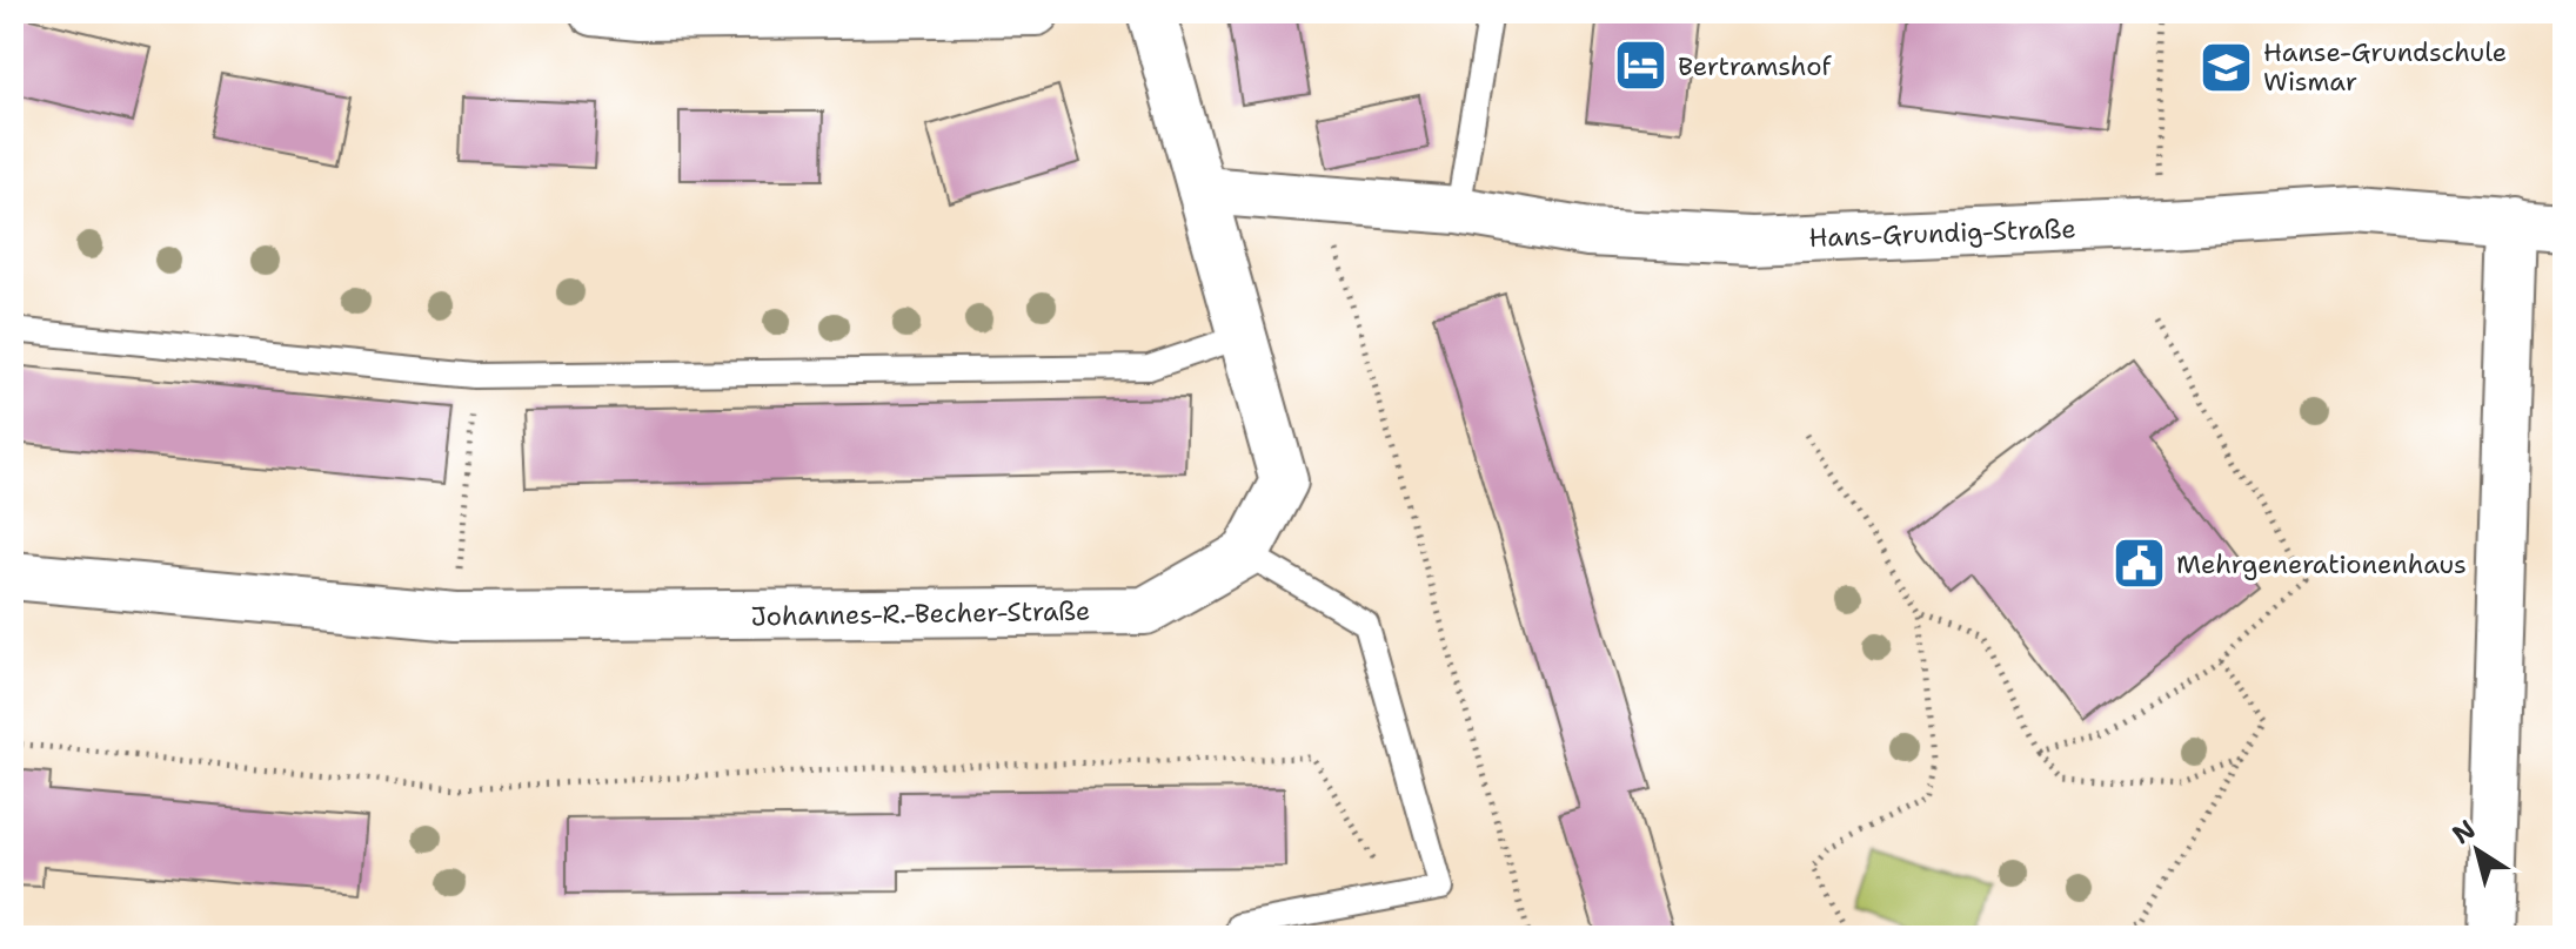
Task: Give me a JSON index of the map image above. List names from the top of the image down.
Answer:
{
  "streets": {
    "street": ["Hans-Grundig-Straße", "Johannes-R.-Becher-Straße"]
  },
  "places": {
    "hotel": ["Bertramshof"],
    "school or university": ["Hanse-Grundschule Wismar"],
    "public building": ["Mehrgenerationenhaus"]
  },
  "north": "top left"
}
